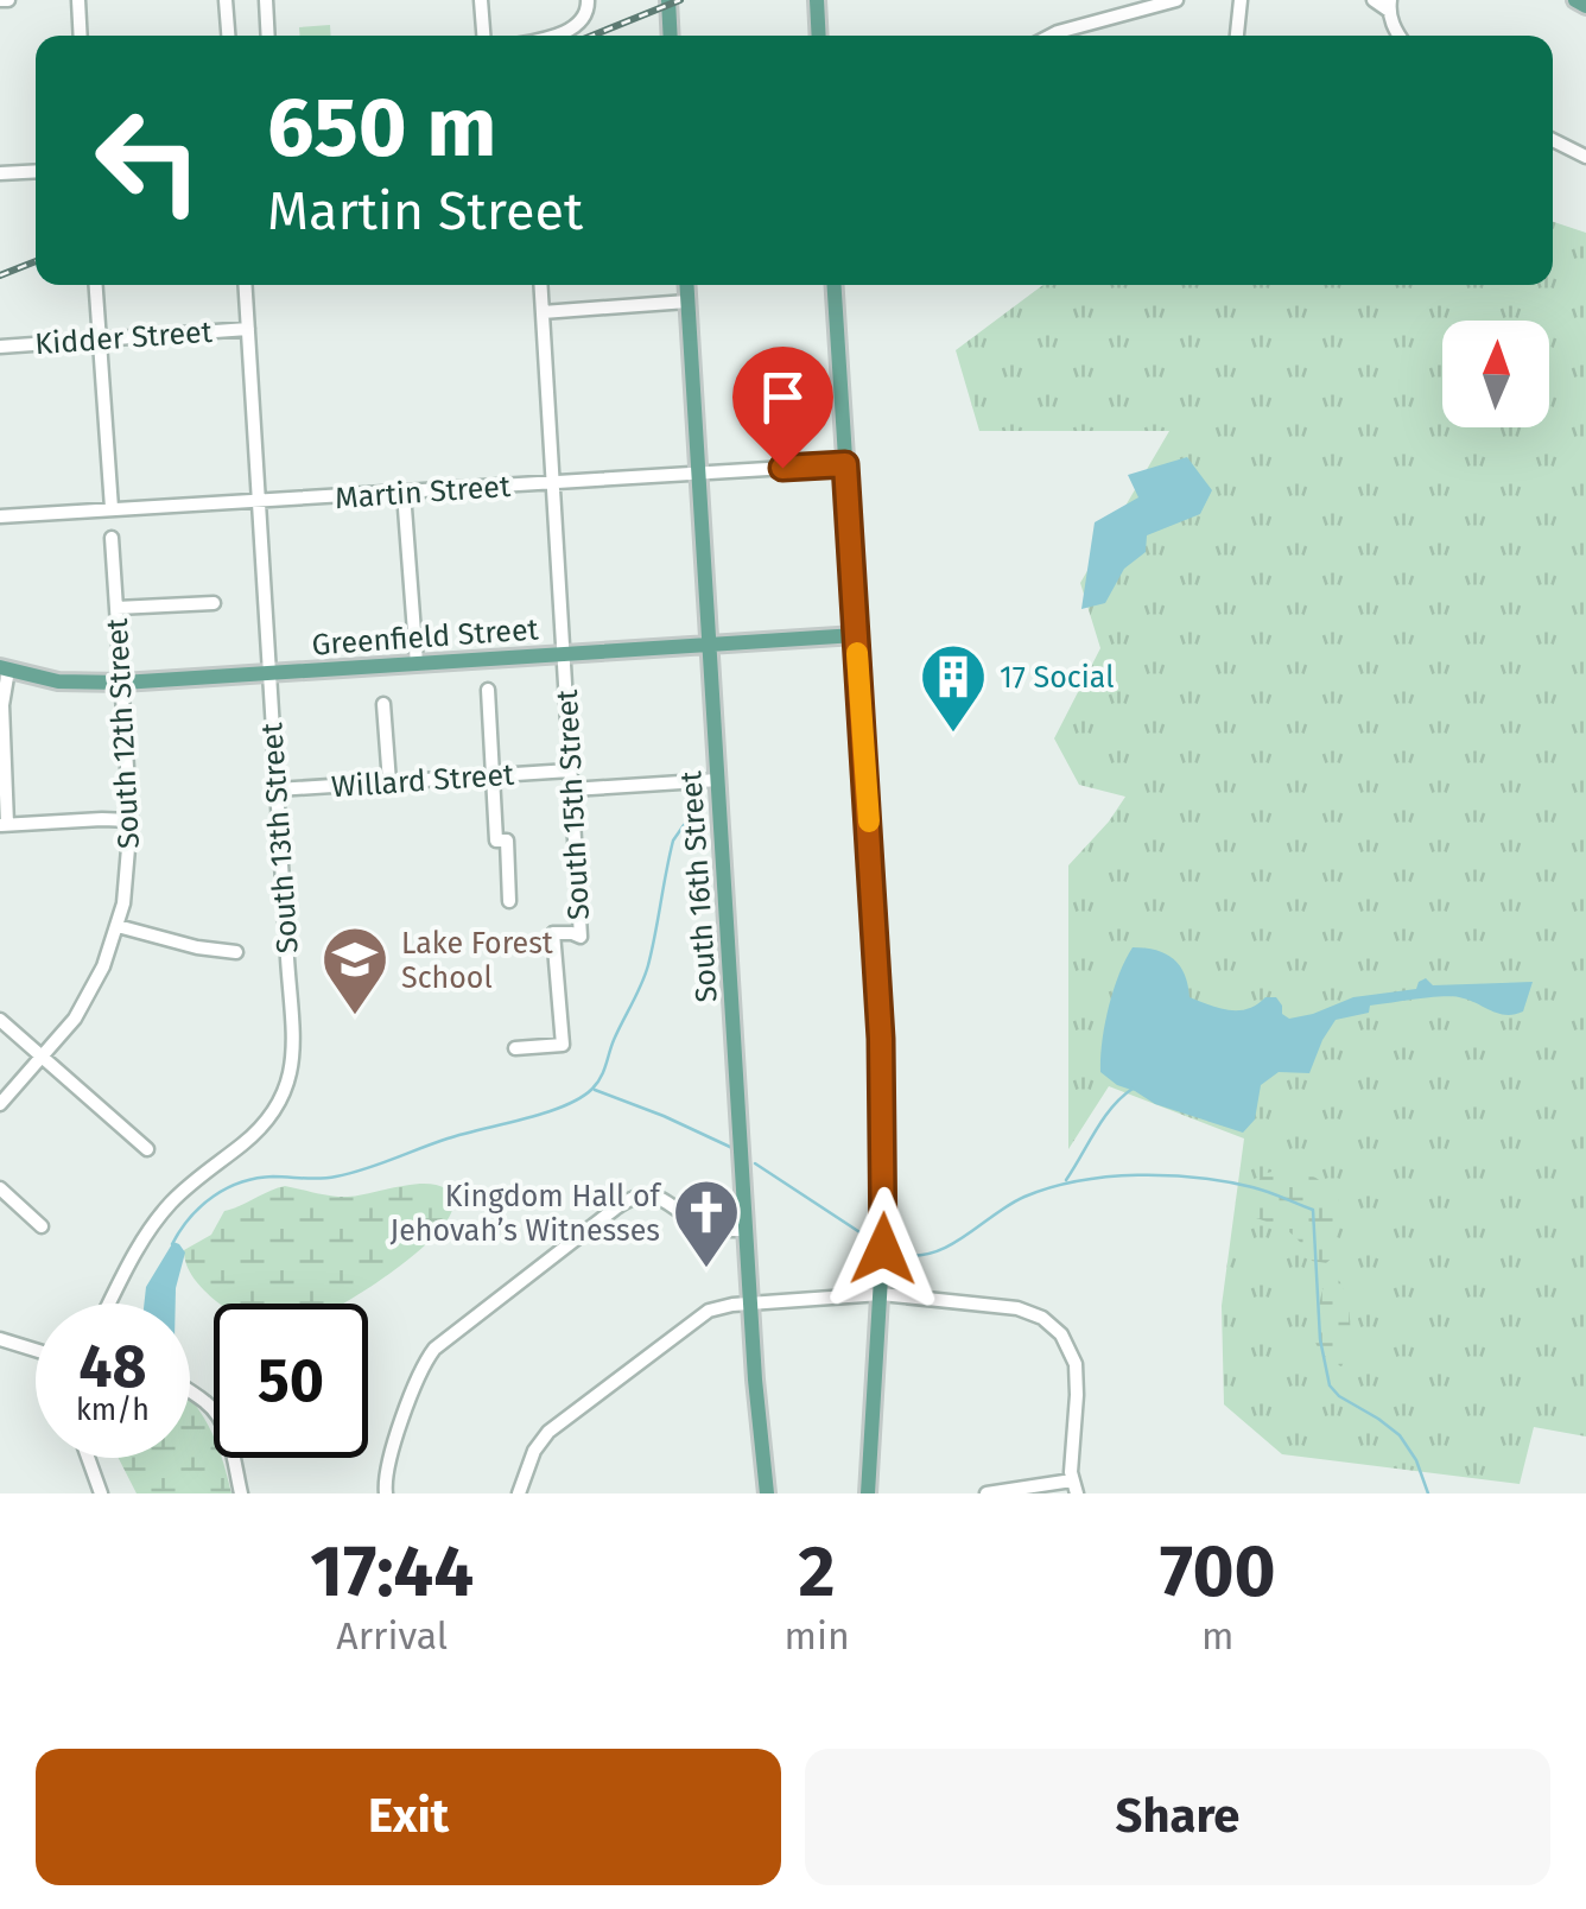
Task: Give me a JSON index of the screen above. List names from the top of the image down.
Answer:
{
  "streets": {
    "main road": ["Greenfield Street", "South 16th Street"],
    "street": [
      "Kidder Street",
      "Martin Street",
      "South 12th Street",
      "Willard Street",
      "South 15th Street",
      "South 13th Street"
    ]
  },
  "crossings": [
    ["Kidder Street", "South 13th Street"],
    ["Martin Street", "South 15th Street"],
    ["Martin Street", "South 13th Street"],
    ["Martin Street", "South 16th Street"],
    ["Greenfield Street", "South 12th Street"],
    ["Greenfield Street", "South 15th Street"],
    ["Greenfield Street", "South 13th Street"],
    ["Greenfield Street", "South 16th Street"],
    ["Willard Street", "South 15th Street"],
    ["Willard Street", "South 13th Street"]
  ],
  "places": {
    "building": ["17 Social"],
    "school or university": ["Lake Forest School"],
    "church": ["Kingdom Hall of Jehovah’s Witnesses"]
  },
  "north": "top",
  "page": {
    "turn": ["650 m", "Martin Street"],
    "speed": "48 km/h",
    "limit": "50",
    "eta": [
      "17:44",
      "Arrival",
      "2",
      "min",
      "700",
      "m"
    ],
    "buttons": ["Exit", "Share"]
  }
}
